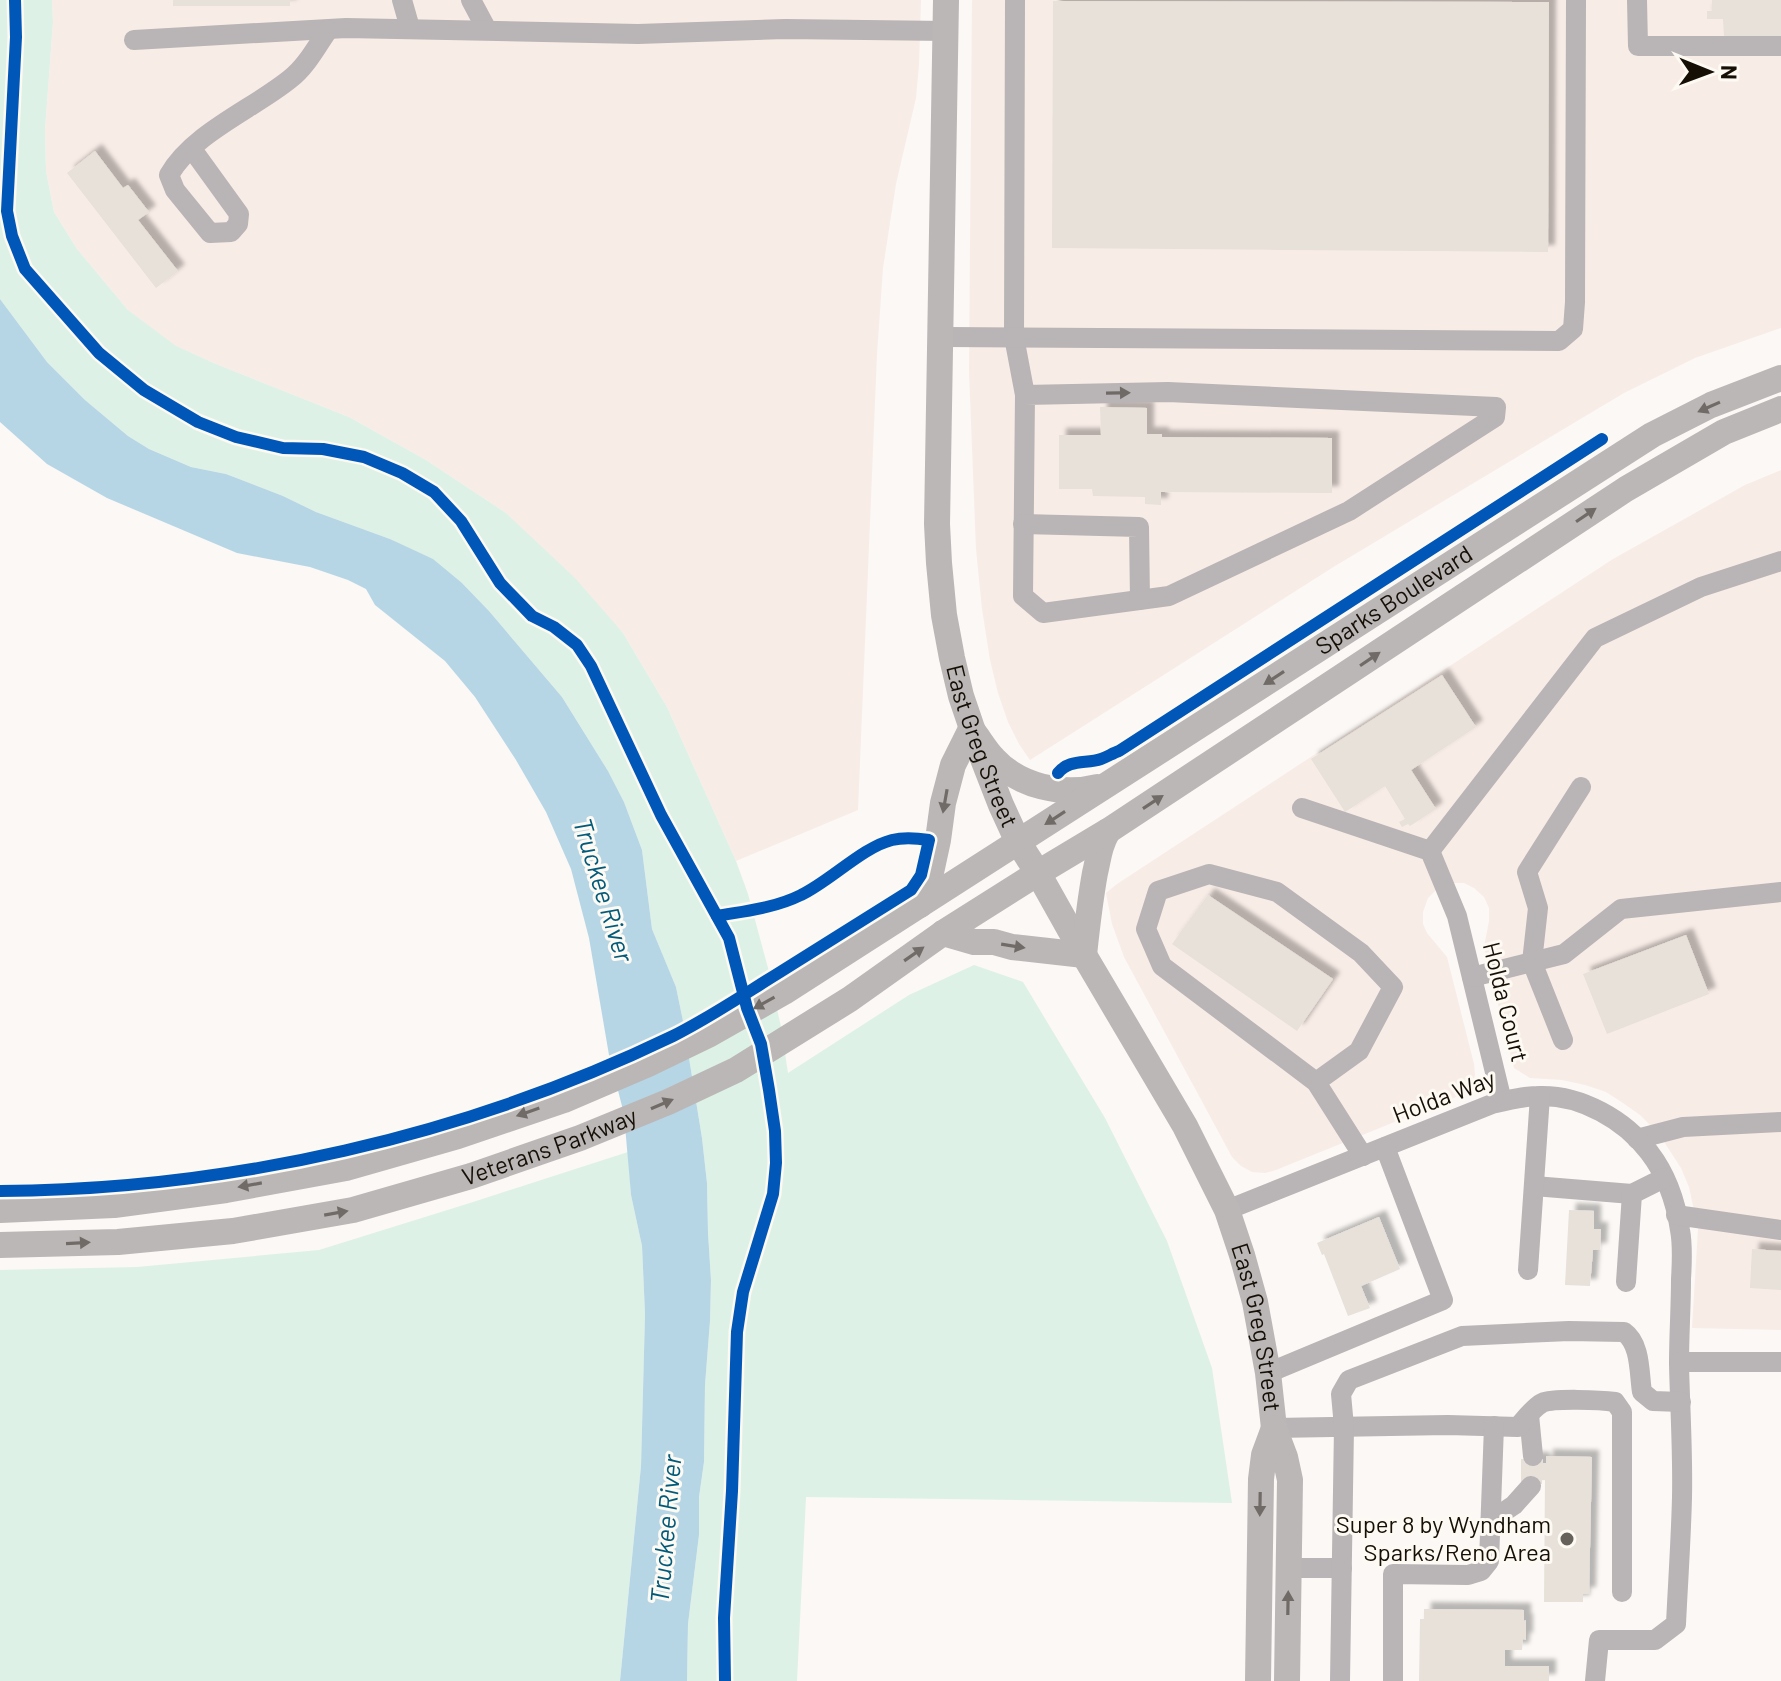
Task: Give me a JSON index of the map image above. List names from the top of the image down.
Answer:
{
  "streets": {
    "main road": ["Sparks Boulevard", "East Greg Street", "Veterans Parkway"],
    "street": ["Holda Court", "Holda Way"]
  },
  "crossings": [
    ["Sparks Boulevard", "East Greg Street"],
    ["Sparks Boulevard", "Veterans Parkway"],
    ["East Greg Street", "Holda Way"],
    ["East Greg Street", "Veterans Parkway"],
    ["Holda Court", "Holda Way"]
  ],
  "water": ["Truckee River"],
  "places": ["Super 8 by Wyndham Sparks/Reno Area"],
  "north": "right"
}
